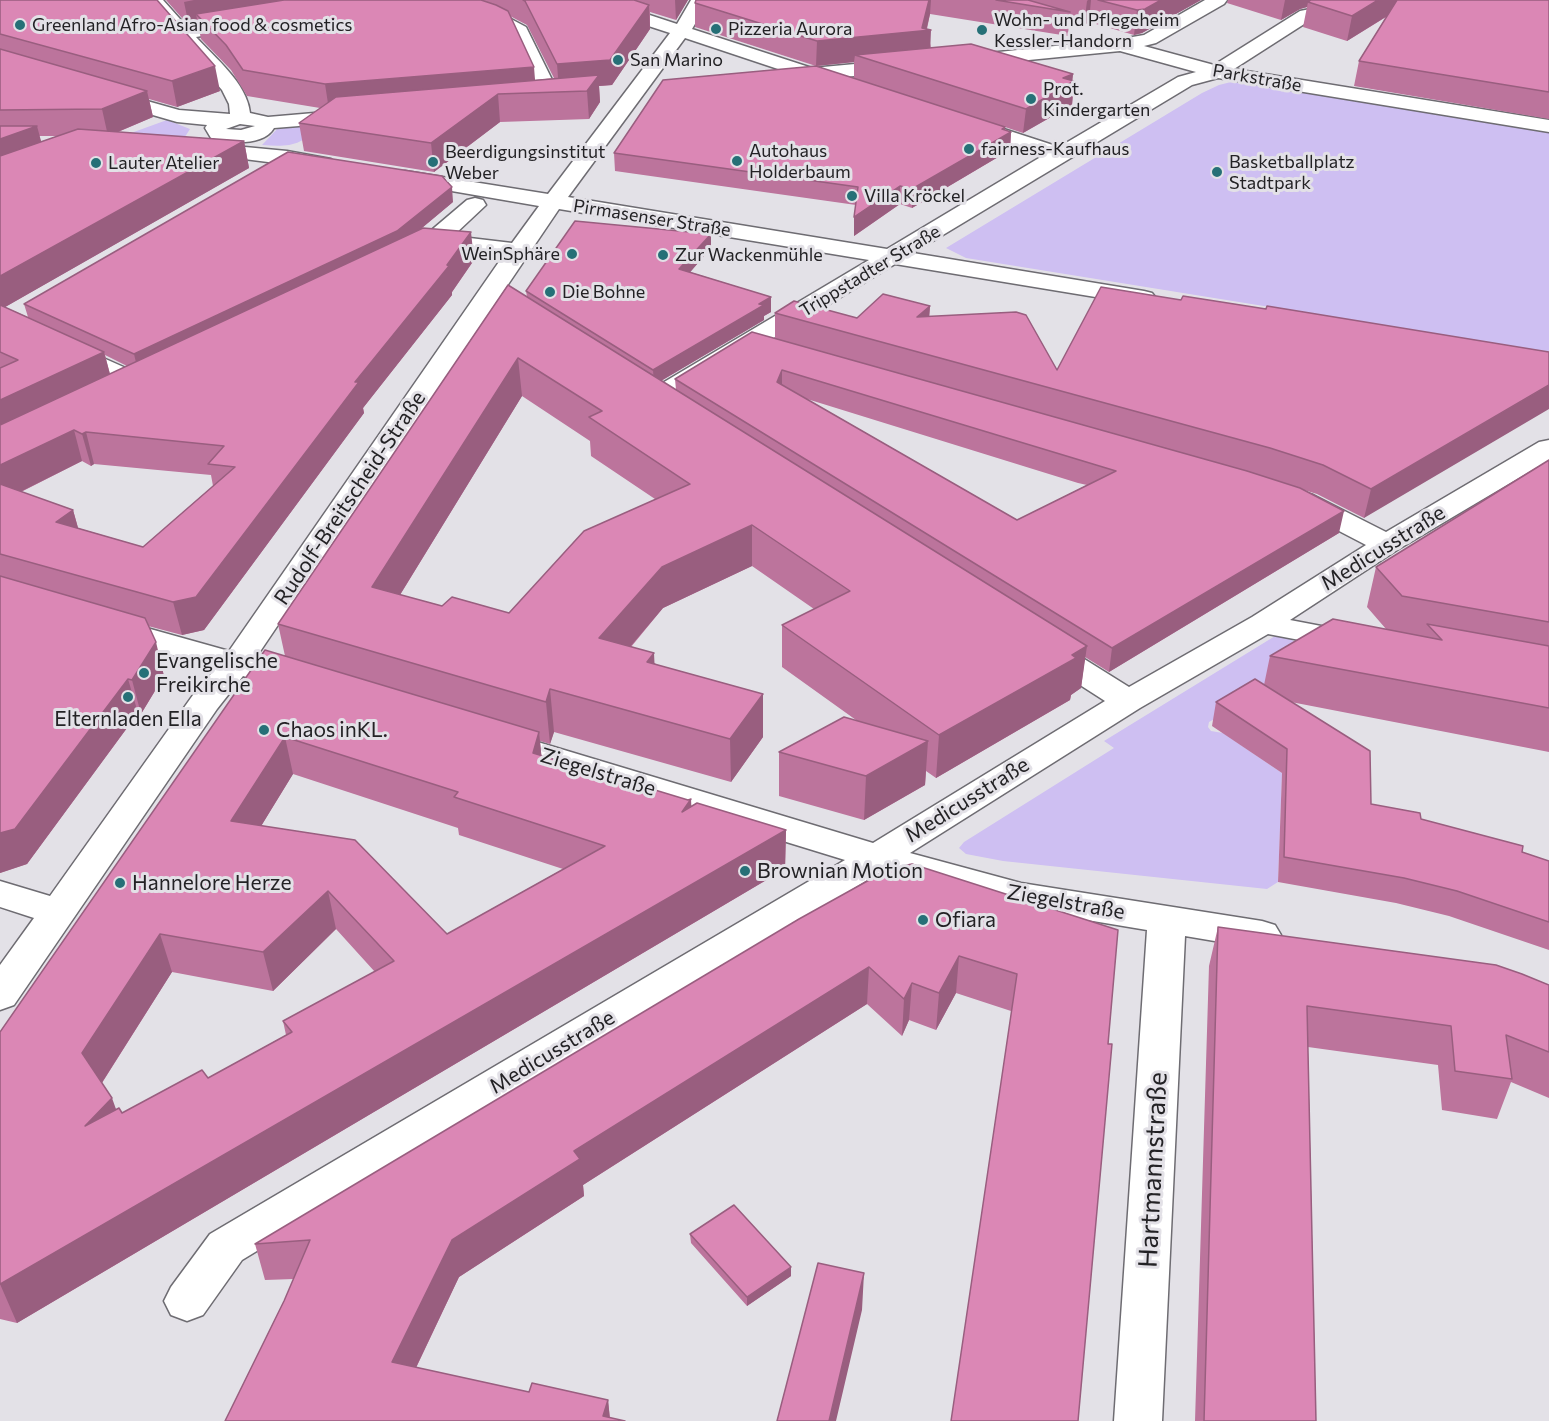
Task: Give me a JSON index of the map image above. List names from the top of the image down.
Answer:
{
  "streets": {
    "street": [
      "Parkstraße",
      "Pirmasenser Straße",
      "Trippstadter Straße",
      "Rudolf-Breitscheid-Straße",
      "Medicusstraße",
      "Ziegelstraße",
      "Hartmannstraße"
    ]
  },
  "crossings": [
    ["Parkstraße", "Trippstadter Straße"],
    ["Pirmasenser Straße", "Trippstadter Straße"],
    ["Pirmasenser Straße", "Rudolf-Breitscheid-Straße"],
    ["Medicusstraße", "Ziegelstraße"],
    ["Ziegelstraße", "Hartmannstraße"]
  ],
  "places": [
    "Greenland Afro-Asian food & cosmetics",
    "Pizzeria Aurora",
    "Wohn- und Pflegeheim Kessler-Handorn",
    "San Marino",
    "Prot. Kindergarten",
    "fairness-Kaufhaus",
    "Autohaus Holderbaum",
    "Beerdigungsinstitut Weber",
    "Lauter Atelier",
    "Basketballplatz Stadtpark",
    "Villa Kröckel",
    "WeinSphäre",
    "Zur Wackenmühle",
    "Die Bohne",
    "Evangelische Freikirche",
    "Elternladen Ella",
    "Chaos inKL.",
    "Brownian Motion",
    "Hannelore Herze",
    "Ofiara"
  ]
}
